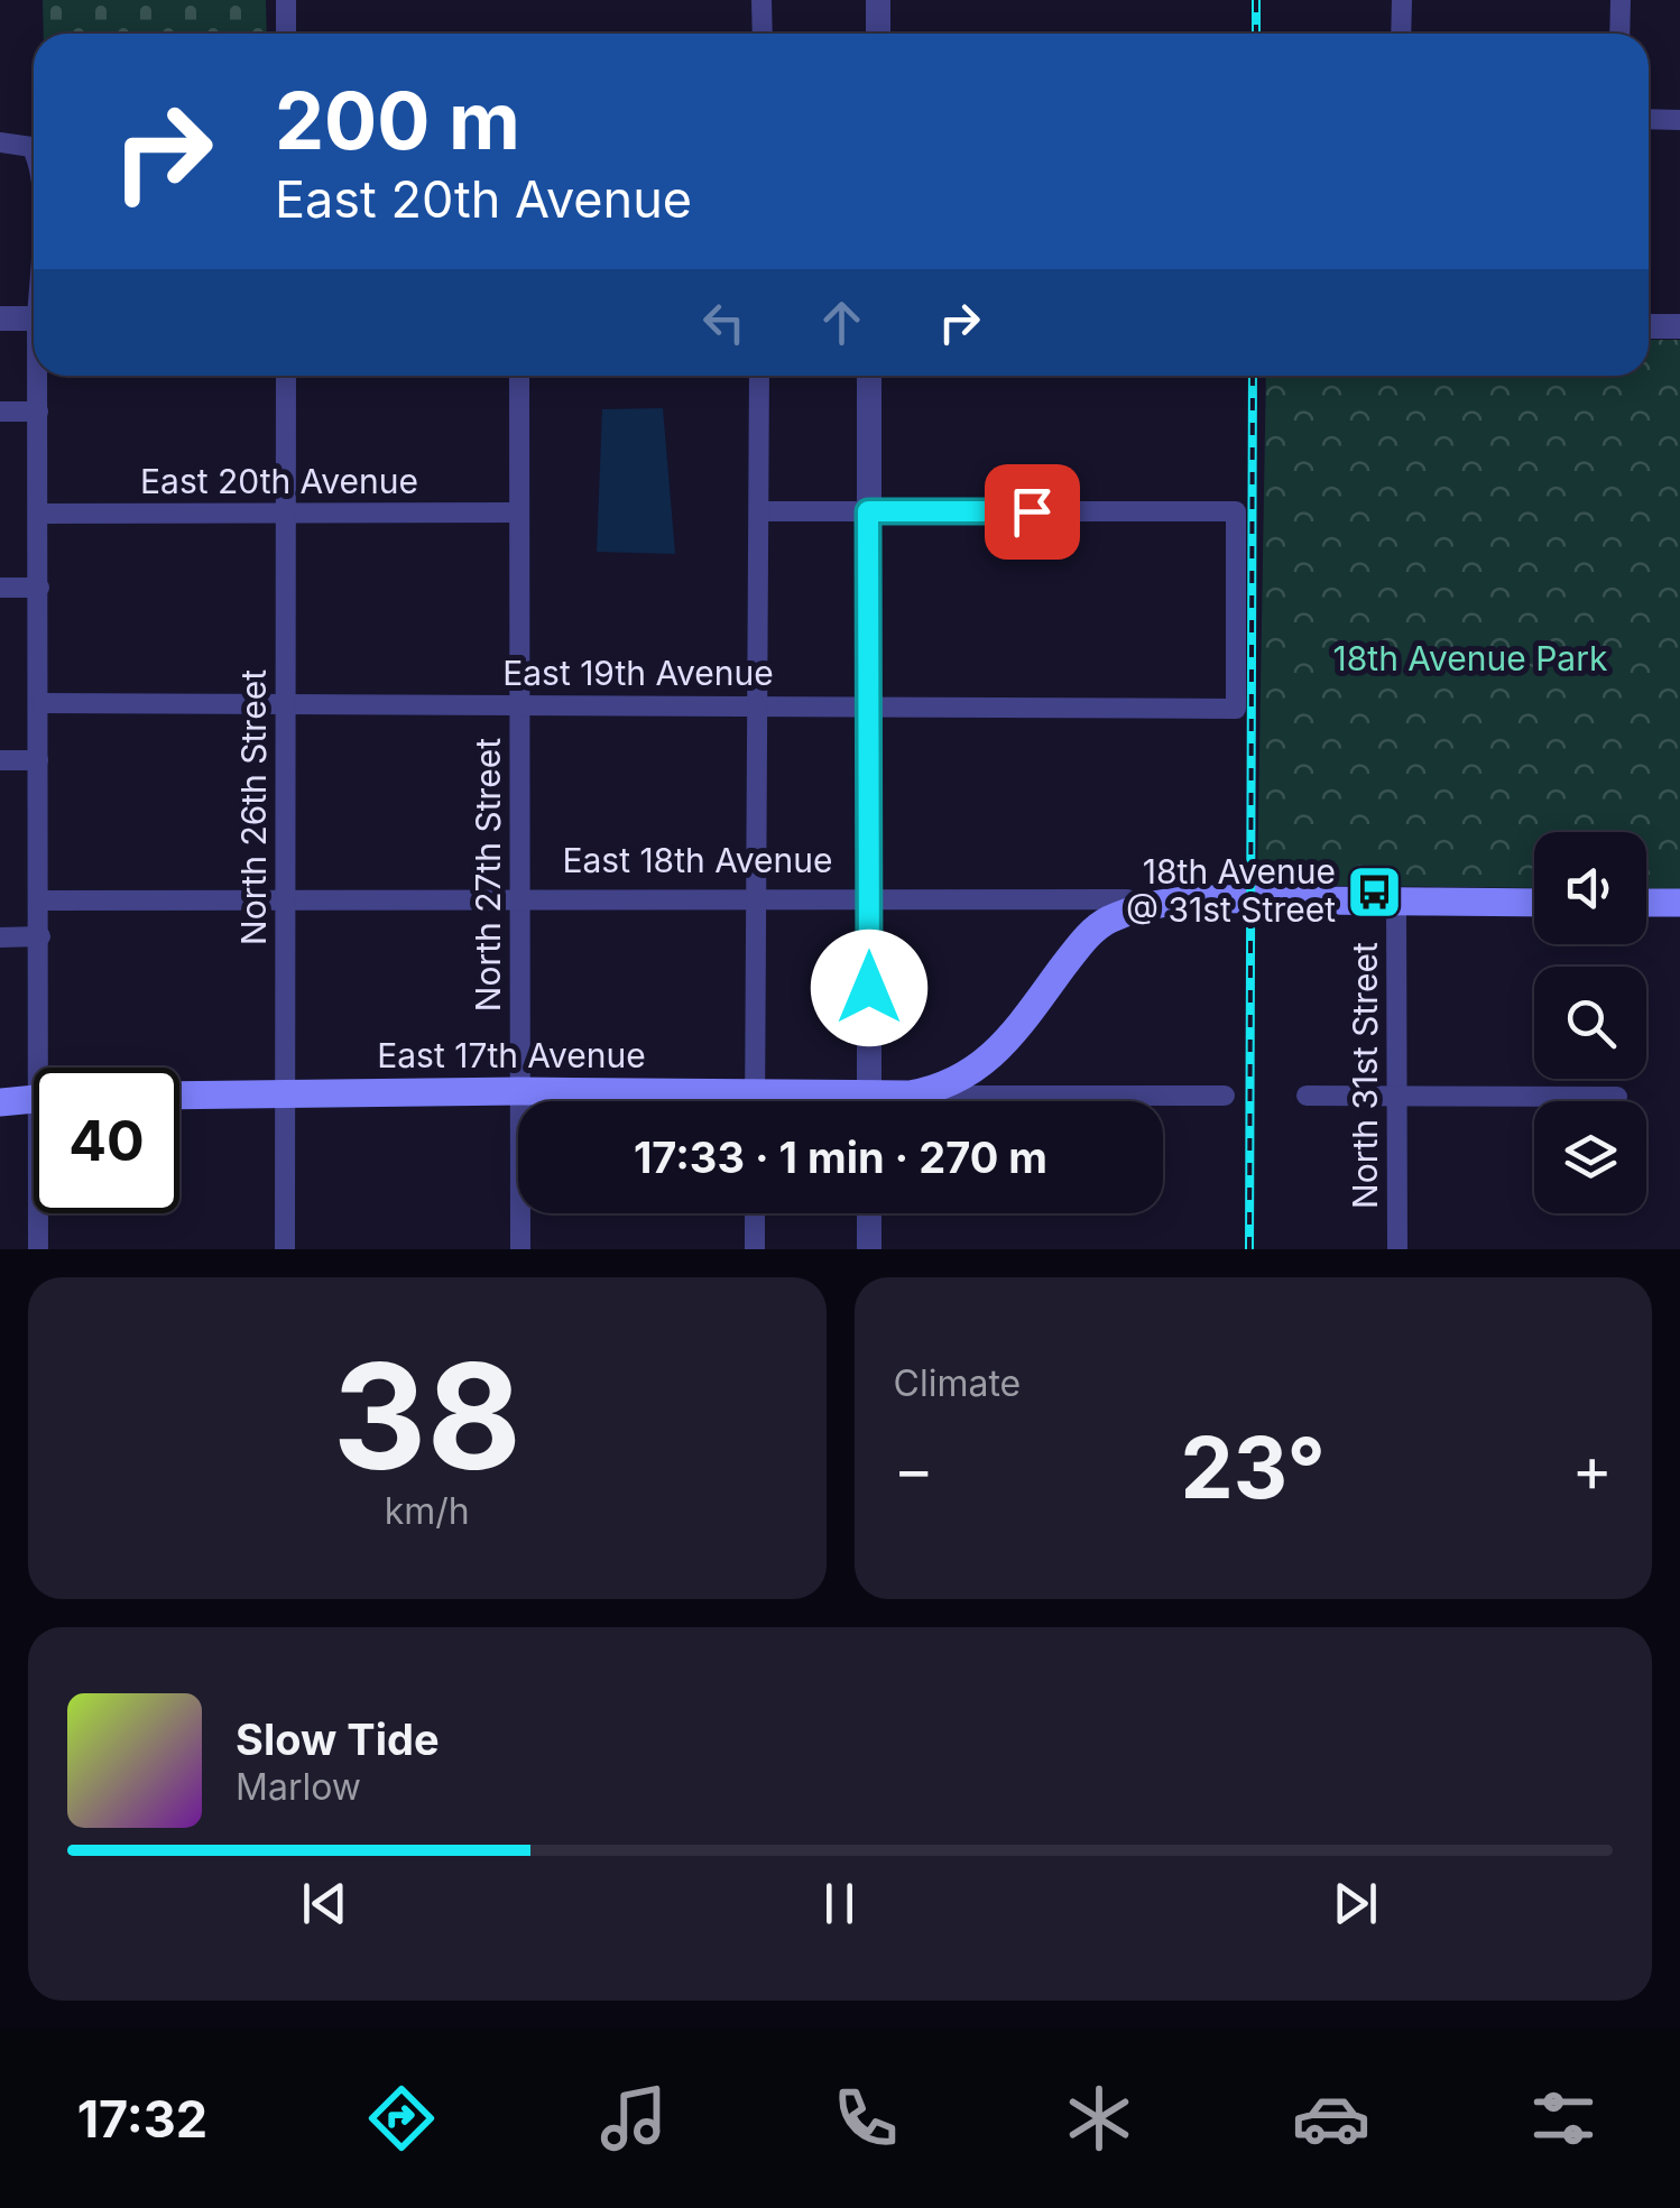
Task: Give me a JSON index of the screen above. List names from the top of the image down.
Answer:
{
  "streets": {
    "main road": ["East 18th Avenue", "East 17th Avenue"],
    "street": [
      "East 20th Avenue",
      "East 19th Avenue",
      "North 26th Street",
      "North 27th Street",
      "North 31st Street"
    ]
  },
  "crossings": [
    ["East 20th Avenue", "North 26th Street"],
    ["East 20th Avenue", "North 27th Street"],
    ["East 19th Avenue", "North 26th Street"],
    ["East 19th Avenue", "North 27th Street"],
    ["North 26th Street", "East 18th Avenue"],
    ["North 26th Street", "East 17th Avenue"],
    ["East 18th Avenue", "North 27th Street"],
    ["East 18th Avenue", "North 31st Street"],
    ["North 27th Street", "East 17th Avenue"]
  ],
  "parks": ["18th Avenue Park"],
  "places": {
    "bus stop": ["18th Avenue @ 31st Street"]
  },
  "page": {
    "turn": ["200 m", "East 20th Avenue"],
    "limit": "40",
    "trip": "17:33 · 1 min · 270 m",
    "tile": [
      ["38", "km/h"],
      "Climate"
    ],
    "heat": ["−", "23°", "+"],
    "song": ["Slow Tide", "Marlow"],
    "tabs": "17:32"
  }
}
